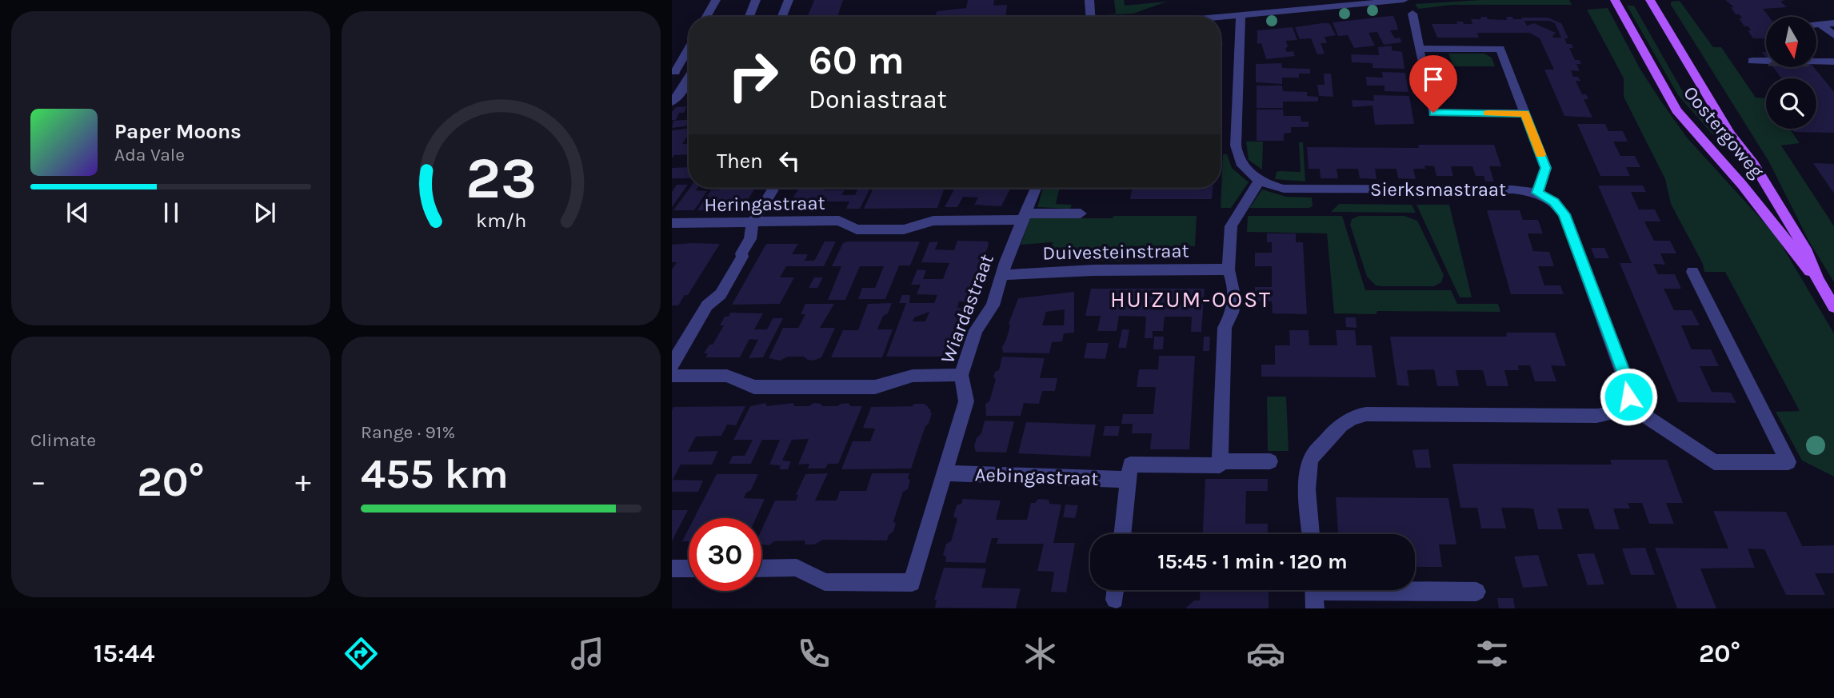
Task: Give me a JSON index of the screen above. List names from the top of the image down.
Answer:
{
  "streets": {
    "main road": ["Oostergoweg"],
    "street": [
      "Sierksmastraat",
      "Heringastraat",
      "Duivesteinstraat",
      "Wiardastraat",
      "Aebingastraat"
    ]
  },
  "crossings": [
    ["Heringastraat", "Wiardastraat"],
    ["Duivesteinstraat", "Wiardastraat"],
    ["Wiardastraat", "Aebingastraat"]
  ],
  "districts": ["HUIZUM-OOST"],
  "north": "bottom",
  "page": {
    "turn": ["60 m", "Doniastraat"],
    "song": ["Paper Moons", "Ada Vale"],
    "then": "Then",
    "tile": [
      "Climate",
      ["Range · 91%", "455 km"]
    ],
    "heat": ["−", "20°", "+"],
    "limit": "30",
    "trip": "15:45 · 1 min · 120 m",
    "tabs": ["15:44", "20°"],
    "gauge": ["23", "km/h"]
  }
}
